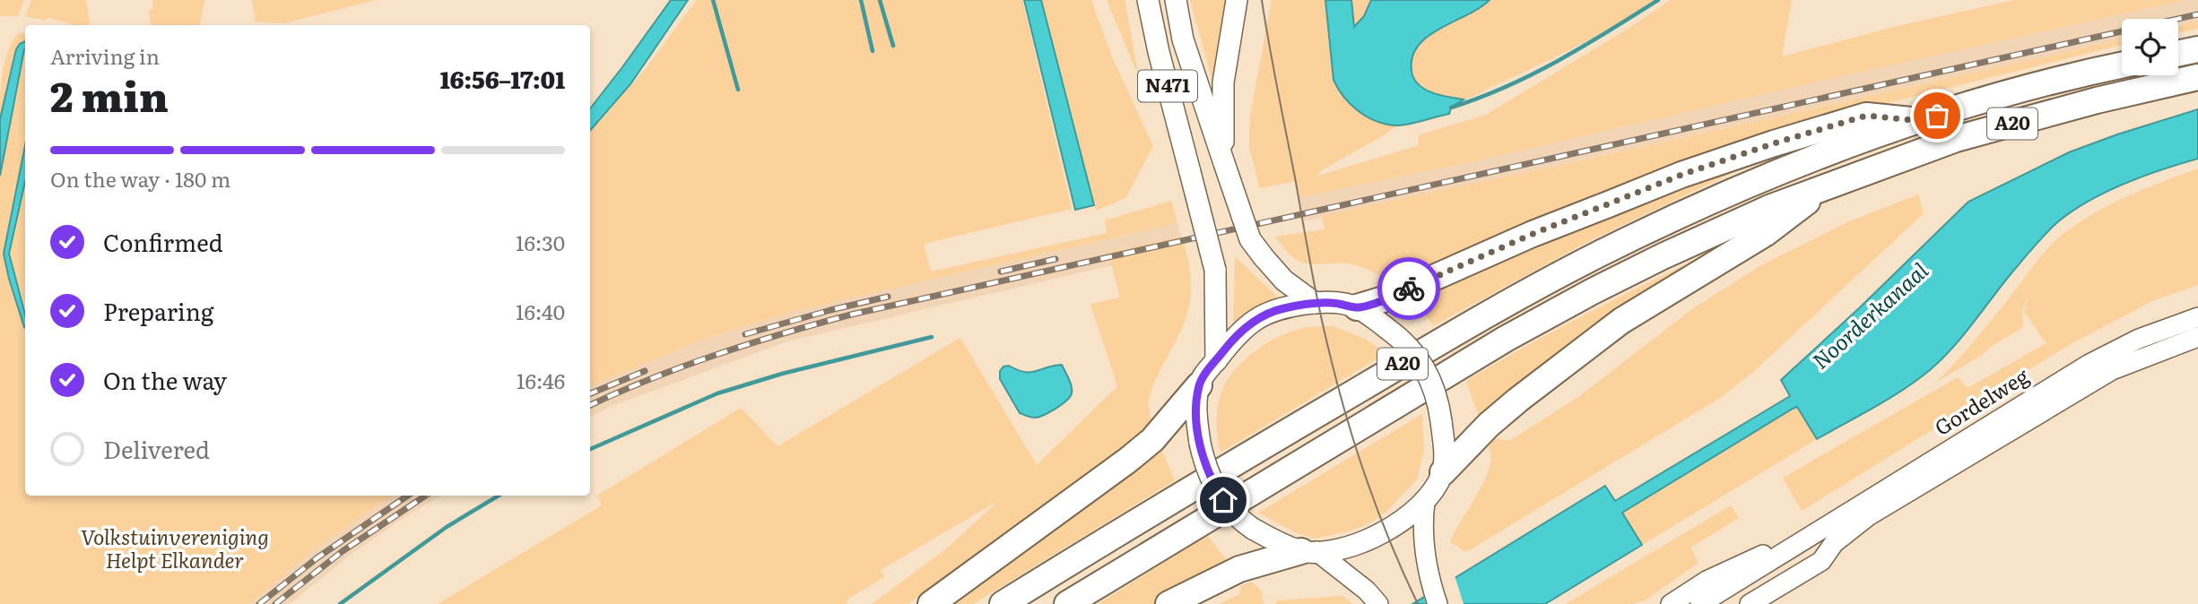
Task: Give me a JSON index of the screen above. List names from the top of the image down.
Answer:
{
  "streets": {
    "highway": ["A20"],
    "main road": ["N471", "Gordelweg"]
  },
  "water": ["Noorderkanaal"],
  "parks": ["Volkstuinvereniging Helpt Elkander"],
  "page": {
    "heading": ["2 min", "Arriving in", "16:56–17:01"],
    "bar": "On the way · 180 m",
    "list": [
      ["Confirmed", "16:30"],
      ["Preparing", "16:40"],
      ["On the way", "16:46"],
      "Delivered"
    ]
  }
}
